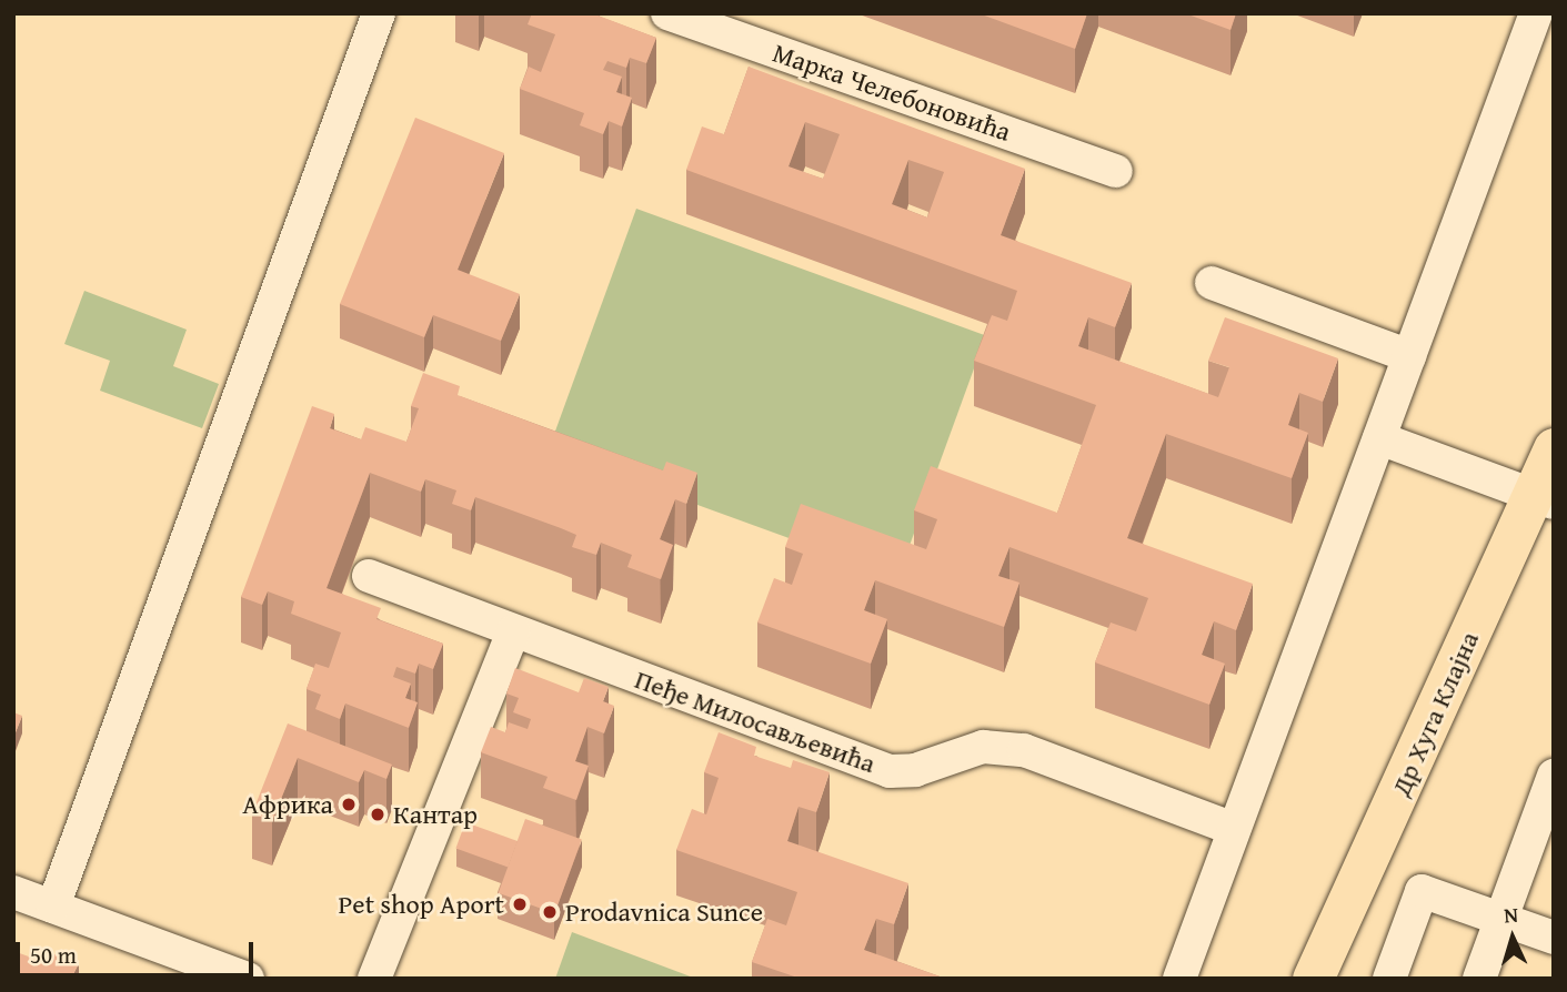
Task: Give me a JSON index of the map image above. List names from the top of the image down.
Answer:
{
  "streets": {
    "main road": ["Др Хуга Клајна"],
    "street": ["Марка Челебоновића", "Пеђе Милосављевића"]
  },
  "places": [
    "Африка",
    "Кантар",
    "Pet shop Aport",
    "Prodavnica Sunce"
  ],
  "scale_bar": "50 m",
  "north": "top"
}
